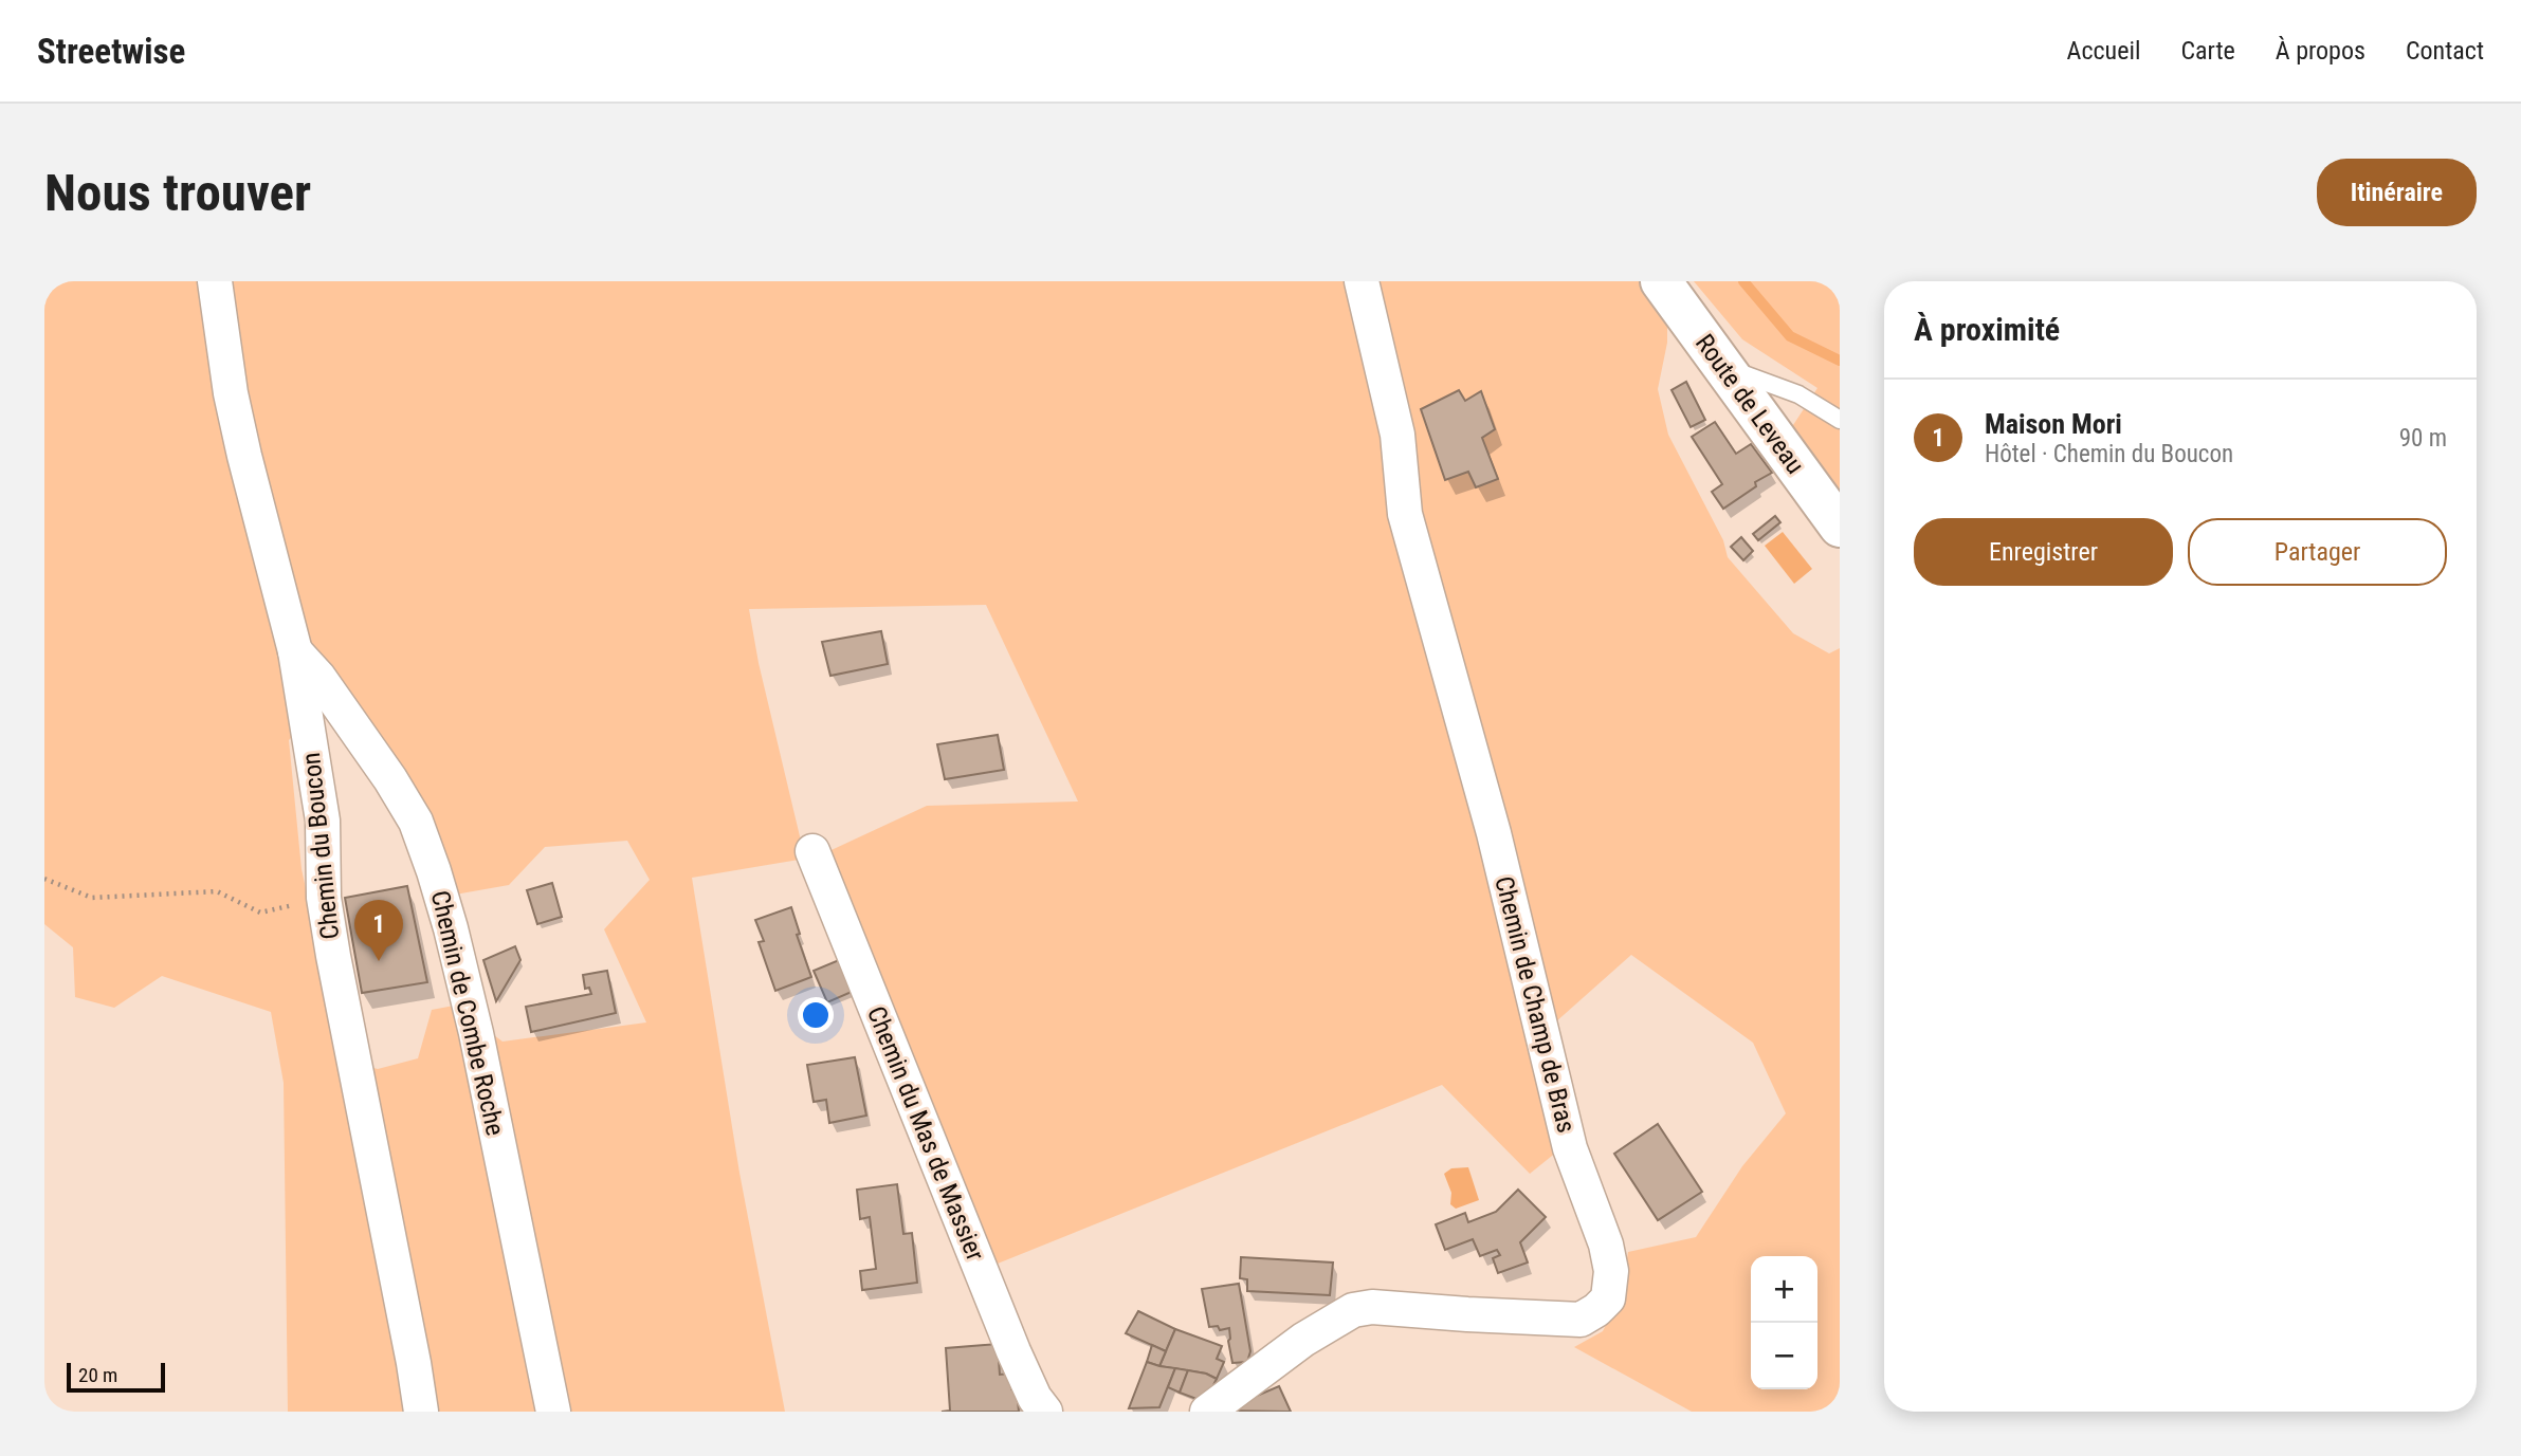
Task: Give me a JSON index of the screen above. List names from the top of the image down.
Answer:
{
  "streets": {
    "street": [
      "Route de Leveau",
      "Chemin du Boucon",
      "Chemin de Champ de Bras",
      "Chemin de Combe Roche",
      "Chemin du Mas de Massier"
    ]
  },
  "crossings": [
    ["Chemin du Boucon", "Chemin de Combe Roche"]
  ],
  "scale_bar": "20 m",
  "page": {
    "header": "Streetwise",
    "nav": [
      "Accueil",
      "Carte",
      "À propos",
      "Contact"
    ],
    "buttons": [
      "Itinéraire",
      ["Enregistrer", "Partager"]
    ],
    "title": "Nous trouver",
    "heading": "À proximité",
    "list": [
      {
        "mark": "1",
        "name": "Maison Mori",
        "note": "Hôtel · Chemin du Boucon",
        "value": "90 m"
      }
    ],
    "pins": "1",
    "map_buttons": ["+", "−"],
    "scale": "20 m"
  }
}
